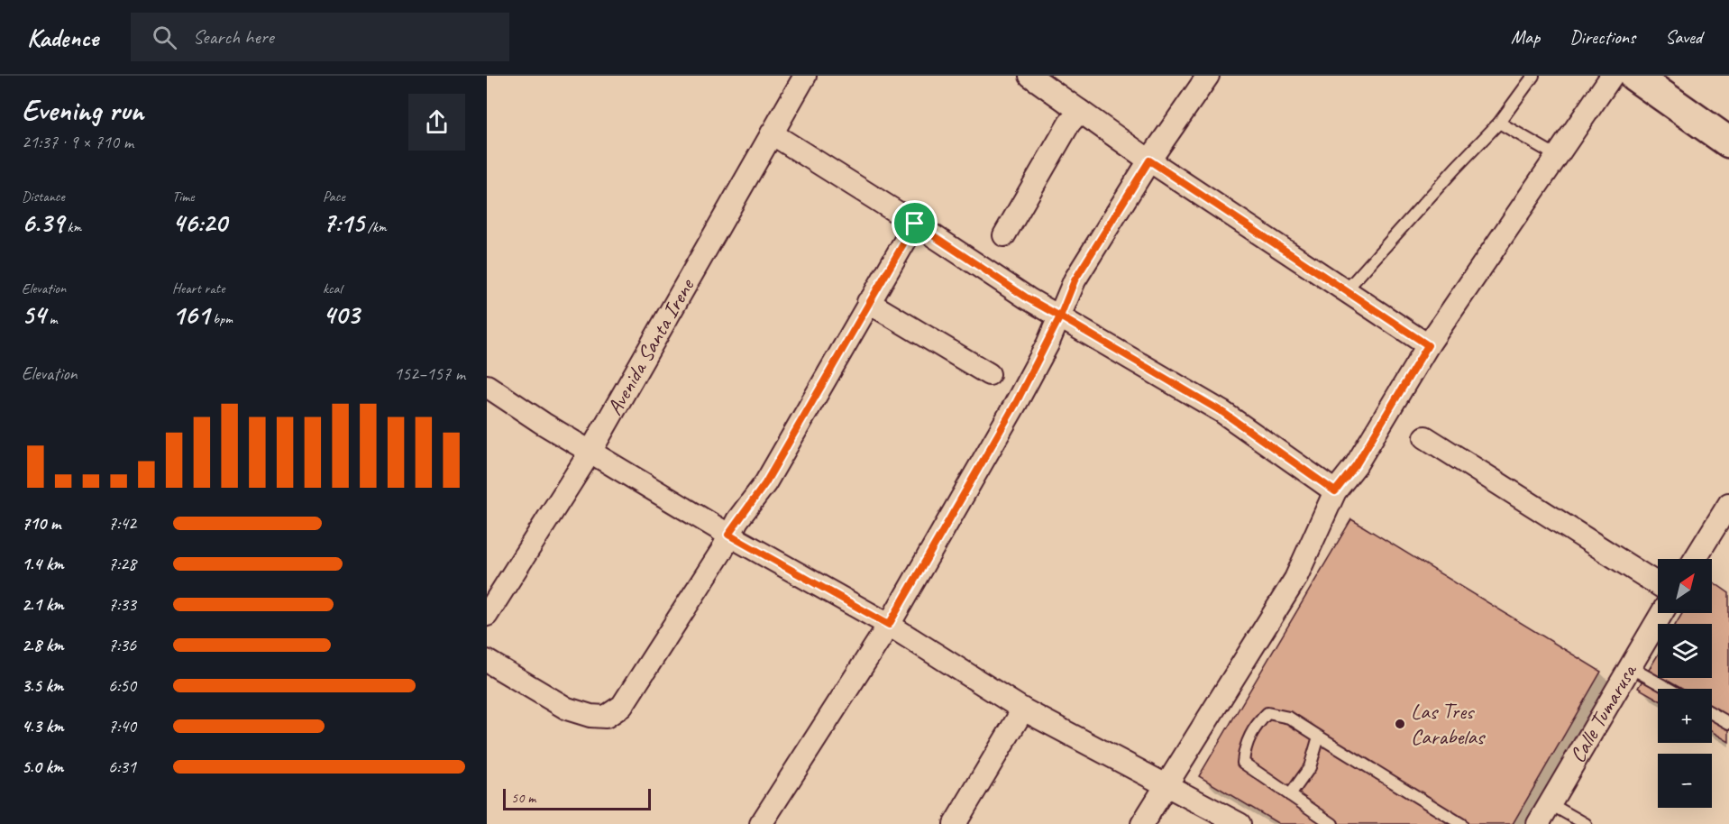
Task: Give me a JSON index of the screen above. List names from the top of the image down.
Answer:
{
  "streets": {
    "street": ["Avenida Santa Irene", "Calle Tumarusa"]
  },
  "places": ["Las Tres Carabelas"],
  "scale_bar": "50 m",
  "north": "top right",
  "page": {
    "header": "Kadence",
    "search": "Search here",
    "nav": ["Map", "Directions", "Saved"],
    "heading": ["Evening run", "21:37 · 9 × 710 m"],
    "stats": [
      ["Distance", "6.39 km"],
      ["Time", "46:20"],
      ["Pace", "7:15 /km"],
      ["Elevation", "54 m"],
      ["Heart rate", "161 bpm"],
      ["kcal", "403"]
    ],
    "chart": ["Elevation", "152–157 m"],
    "list": [
      {
        "name": "710 m",
        "note": "7:42"
      },
      {
        "name": "1.4 km",
        "note": "7:28"
      },
      {
        "name": "2.1 km",
        "note": "7:33"
      },
      {
        "name": "2.8 km",
        "note": "7:36"
      },
      {
        "name": "3.5 km",
        "note": "6:50"
      },
      {
        "name": "4.3 km",
        "note": "7:40"
      },
      {
        "name": "5.0 km",
        "note": "6:31"
      }
    ],
    "map_buttons": ["+", "−"],
    "scale": "50 m"
  }
}
